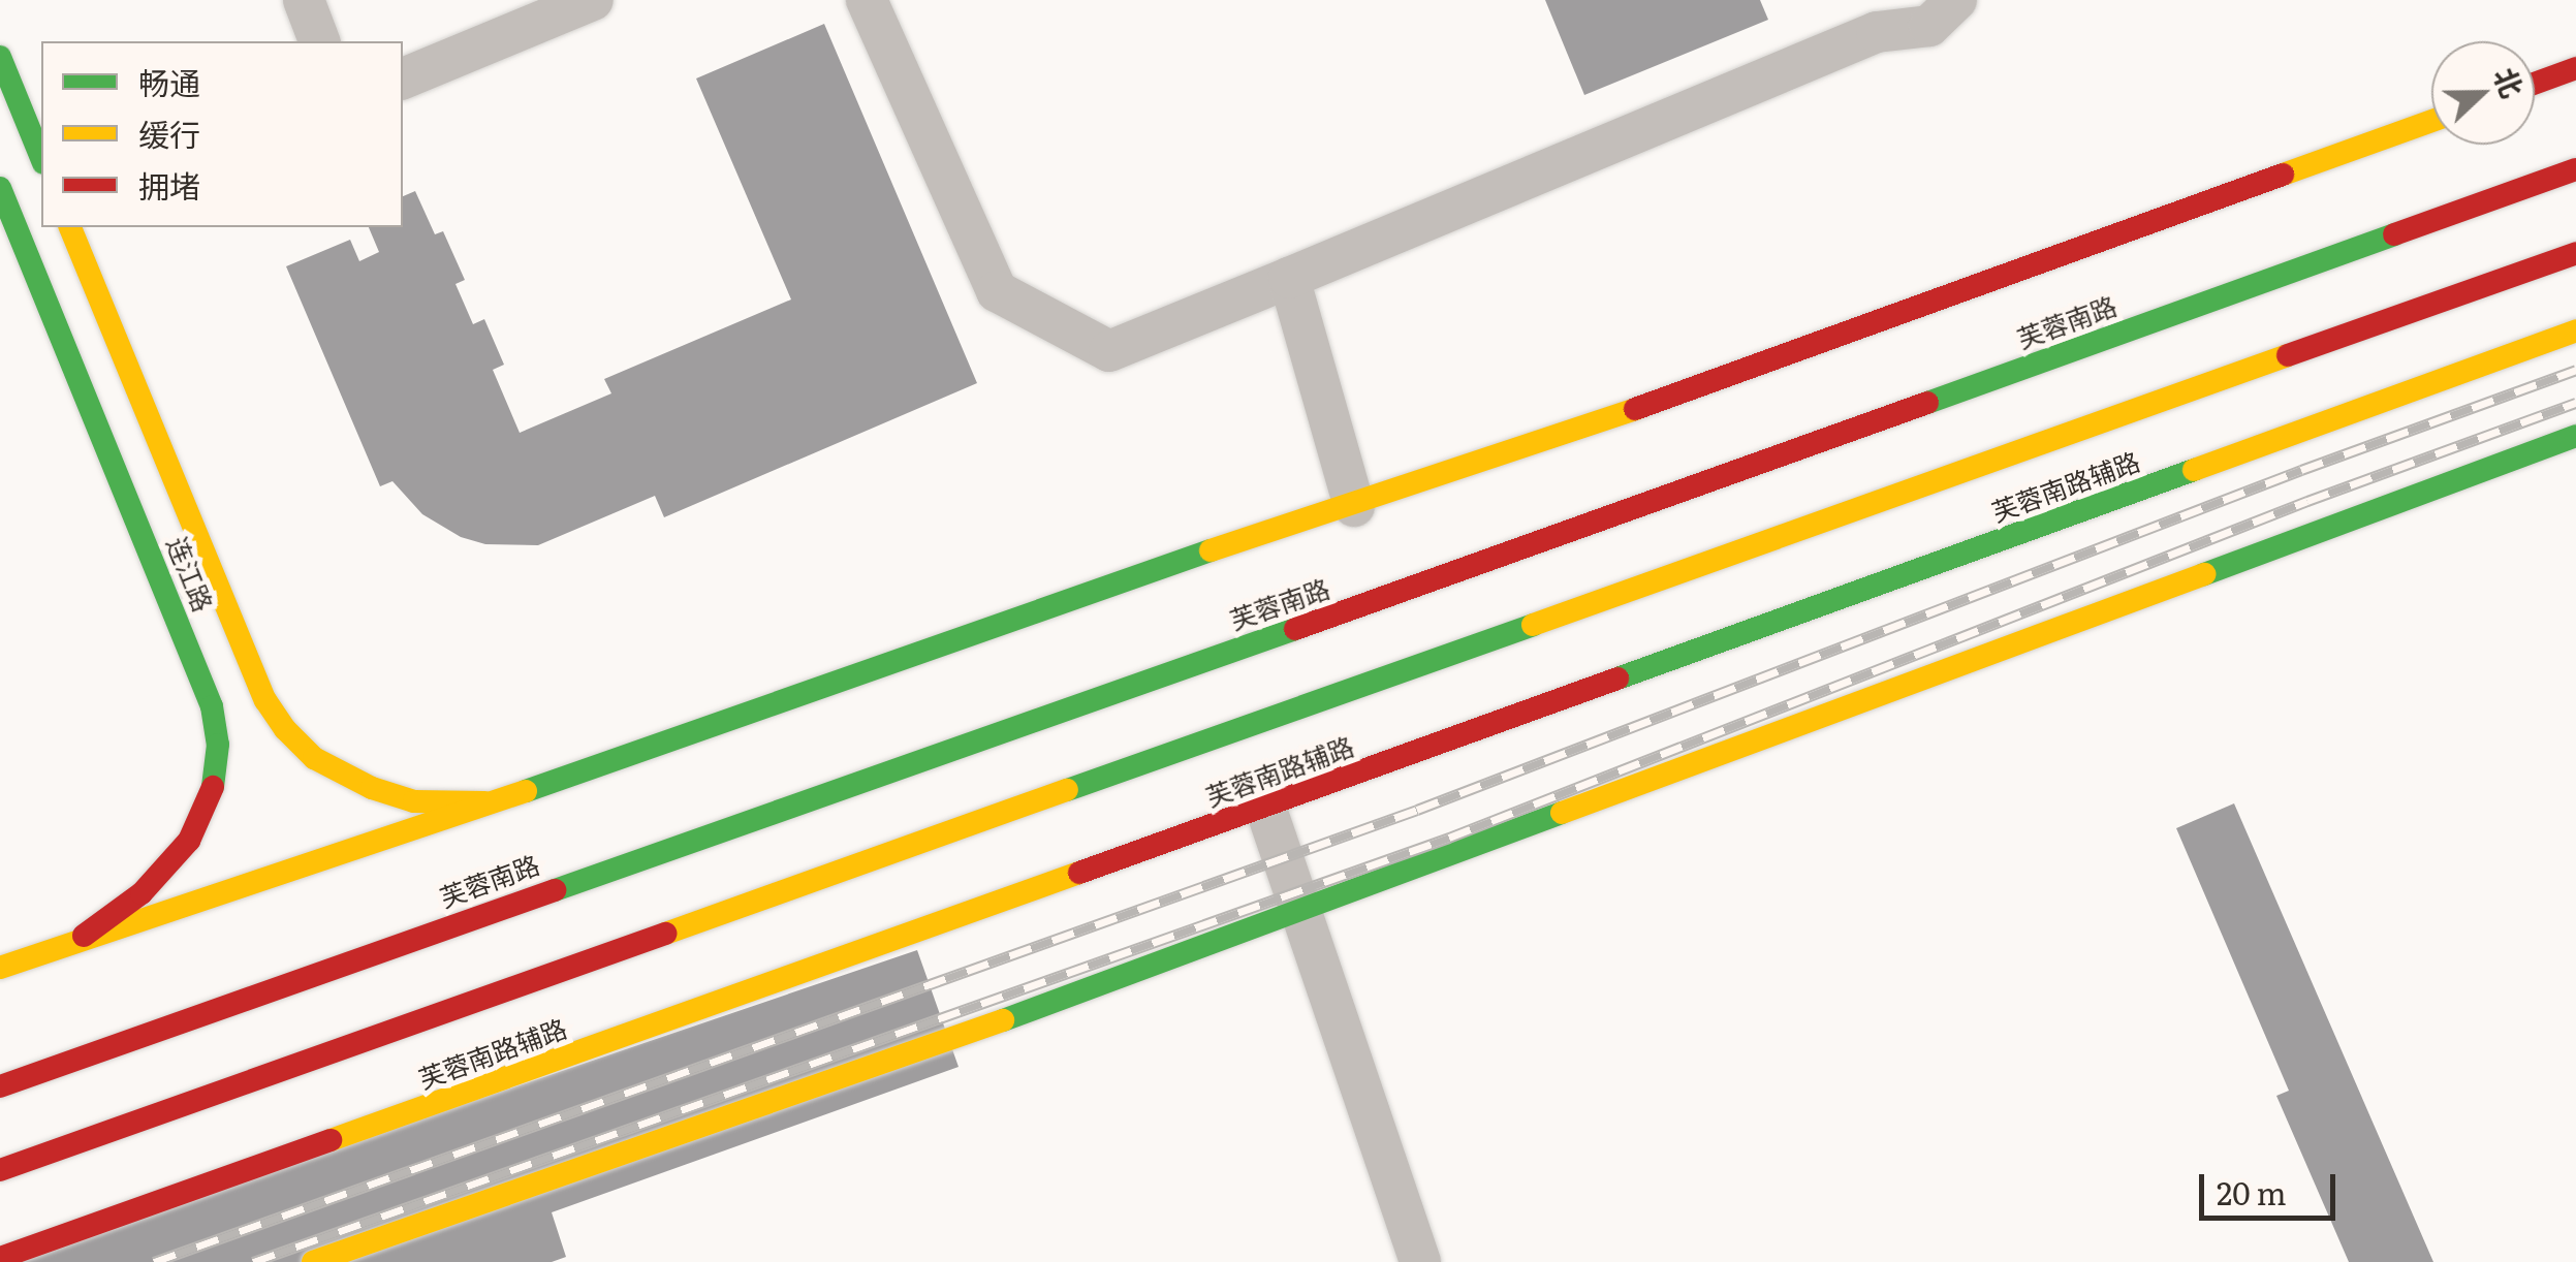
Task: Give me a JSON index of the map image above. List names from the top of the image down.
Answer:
{
  "streets": {
    "main road": ["芙蓉南路", "芙蓉南路辅路", "连江路"]
  },
  "legend": ["畅通", "缓行", "拥堵"],
  "scale_bar": "20 m",
  "north": "right"
}
